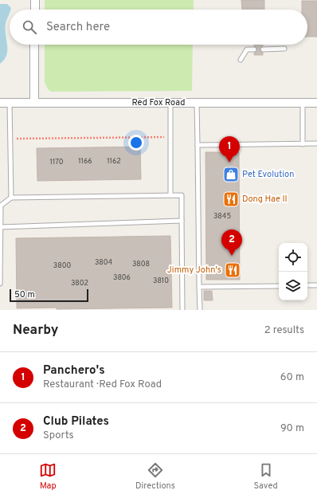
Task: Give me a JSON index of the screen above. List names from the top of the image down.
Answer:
{
  "streets": {
    "street": ["Red Fox Road"]
  },
  "places": {
    "shop": ["Pet Evolution"],
    "restaurant": ["Dong Hae II", "Jimmy John's"]
  },
  "house_numbers": [
    "1166",
    "1162",
    "1170",
    "3845",
    "3804",
    "3808",
    "3800",
    "3806",
    "3810",
    "3802"
  ],
  "scale_bar": "50 m",
  "page": {
    "search": "Search here",
    "pins": ["1", "2"],
    "scale": "50 m",
    "heading": ["Nearby", "2 results"],
    "list": [
      {
        "mark": "1",
        "name": "Panchero's",
        "note": "Restaurant · Red Fox Road",
        "value": "60 m"
      },
      {
        "mark": "2",
        "name": "Club Pilates",
        "note": "Sports",
        "value": "90 m"
      }
    ],
    "nav": ["Map", "Directions", "Saved"]
  }
}
